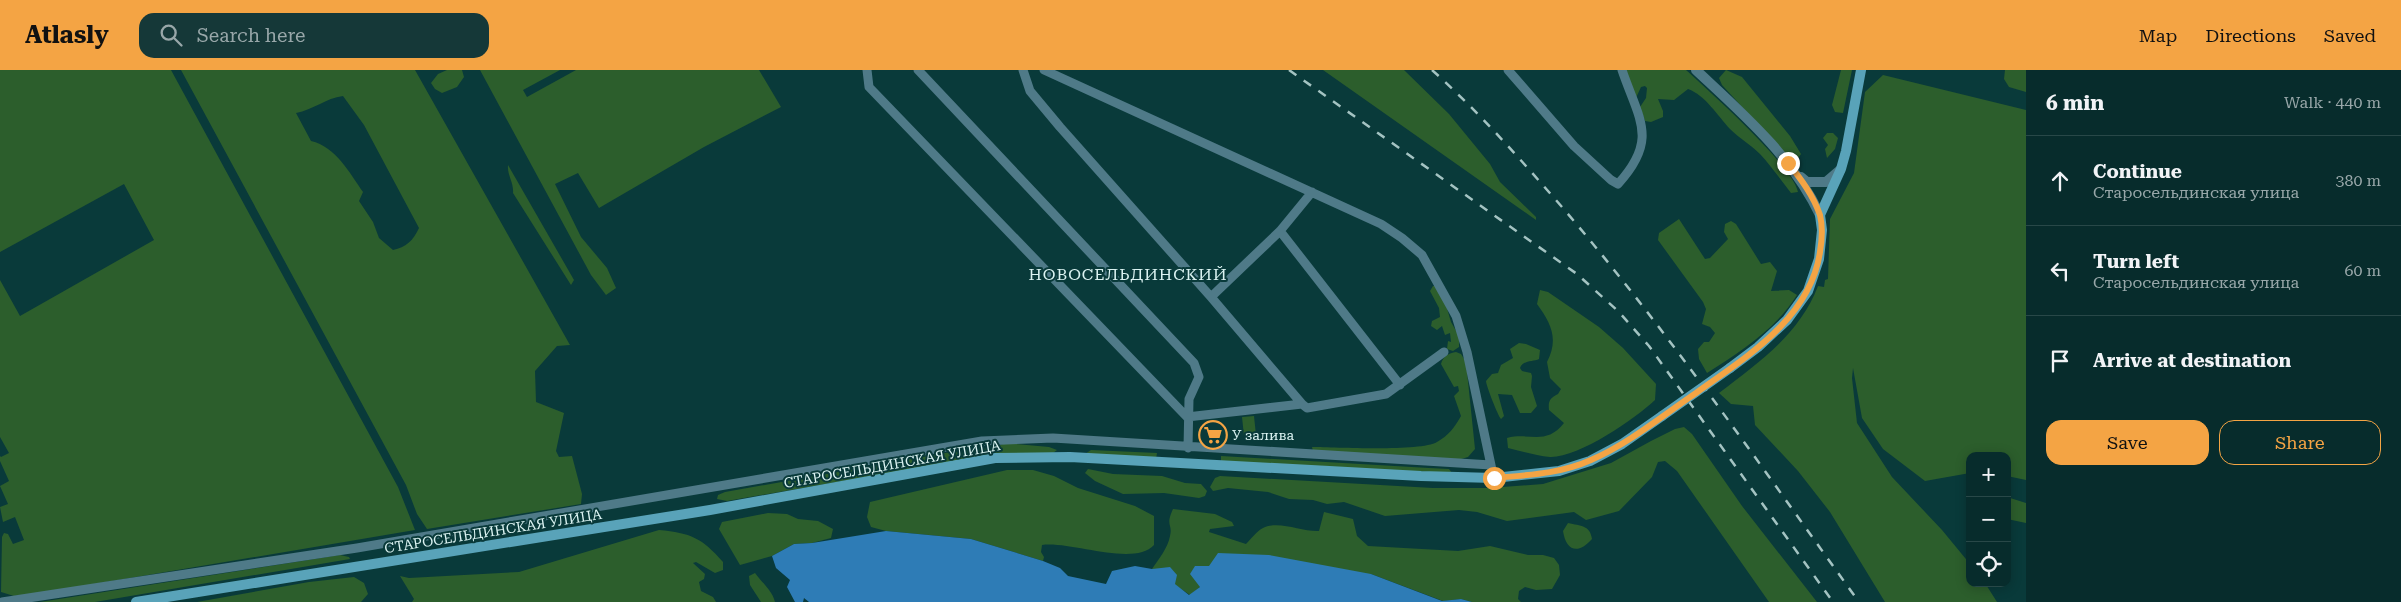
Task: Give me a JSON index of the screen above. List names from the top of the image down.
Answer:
{
  "streets": {
    "main road": ["СТАРОСЕЛЬДИНСКАЯ УЛИЦА"]
  },
  "districts": ["НОВОСЕЛЬДИНСКИЙ"],
  "places": {
    "supermarket": ["У залива"]
  },
  "page": {
    "header": "Atlasly",
    "search": "Search here",
    "nav": ["Map", "Directions", "Saved"],
    "heading": ["6 min", "Walk · 440 m"],
    "list": [
      ["Continue", "Старосельдинская улица", "380 m"],
      ["Turn left", "Старосельдинская улица", "60 m"],
      "Arrive at destination"
    ],
    "buttons": ["Save", "Share"],
    "map_buttons": ["+", "−"]
  }
}
